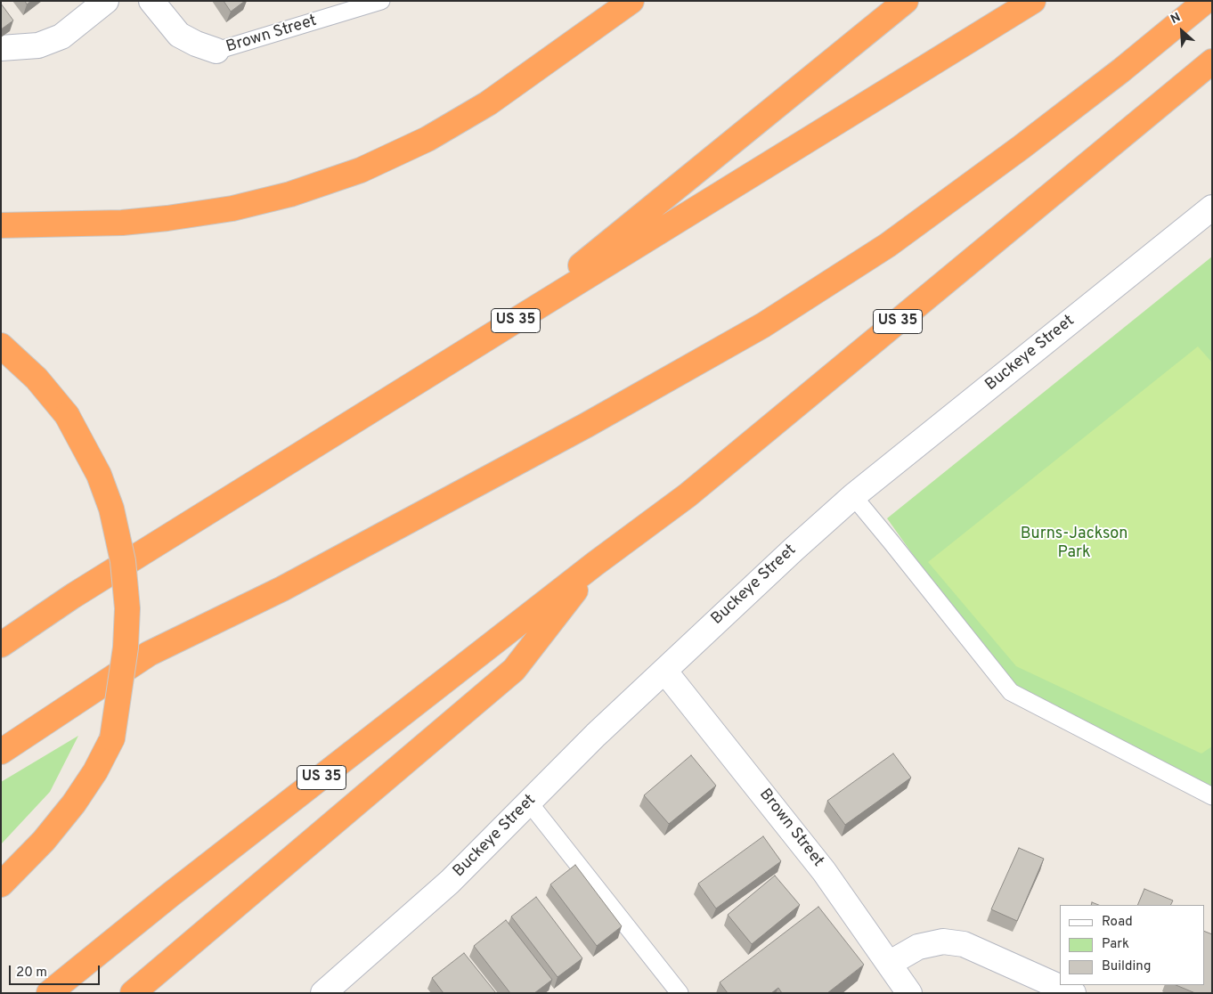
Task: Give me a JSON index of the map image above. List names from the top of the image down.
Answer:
{
  "streets": {
    "highway": ["US 35"],
    "street": ["Brown Street", "Buckeye Street"]
  },
  "crossings": [
    ["Brown Street", "Buckeye Street"]
  ],
  "parks": ["Burns-Jackson Park"],
  "legend": ["Road", "Park", "Building"],
  "scale_bar": "20 m",
  "north": "top left"
}
